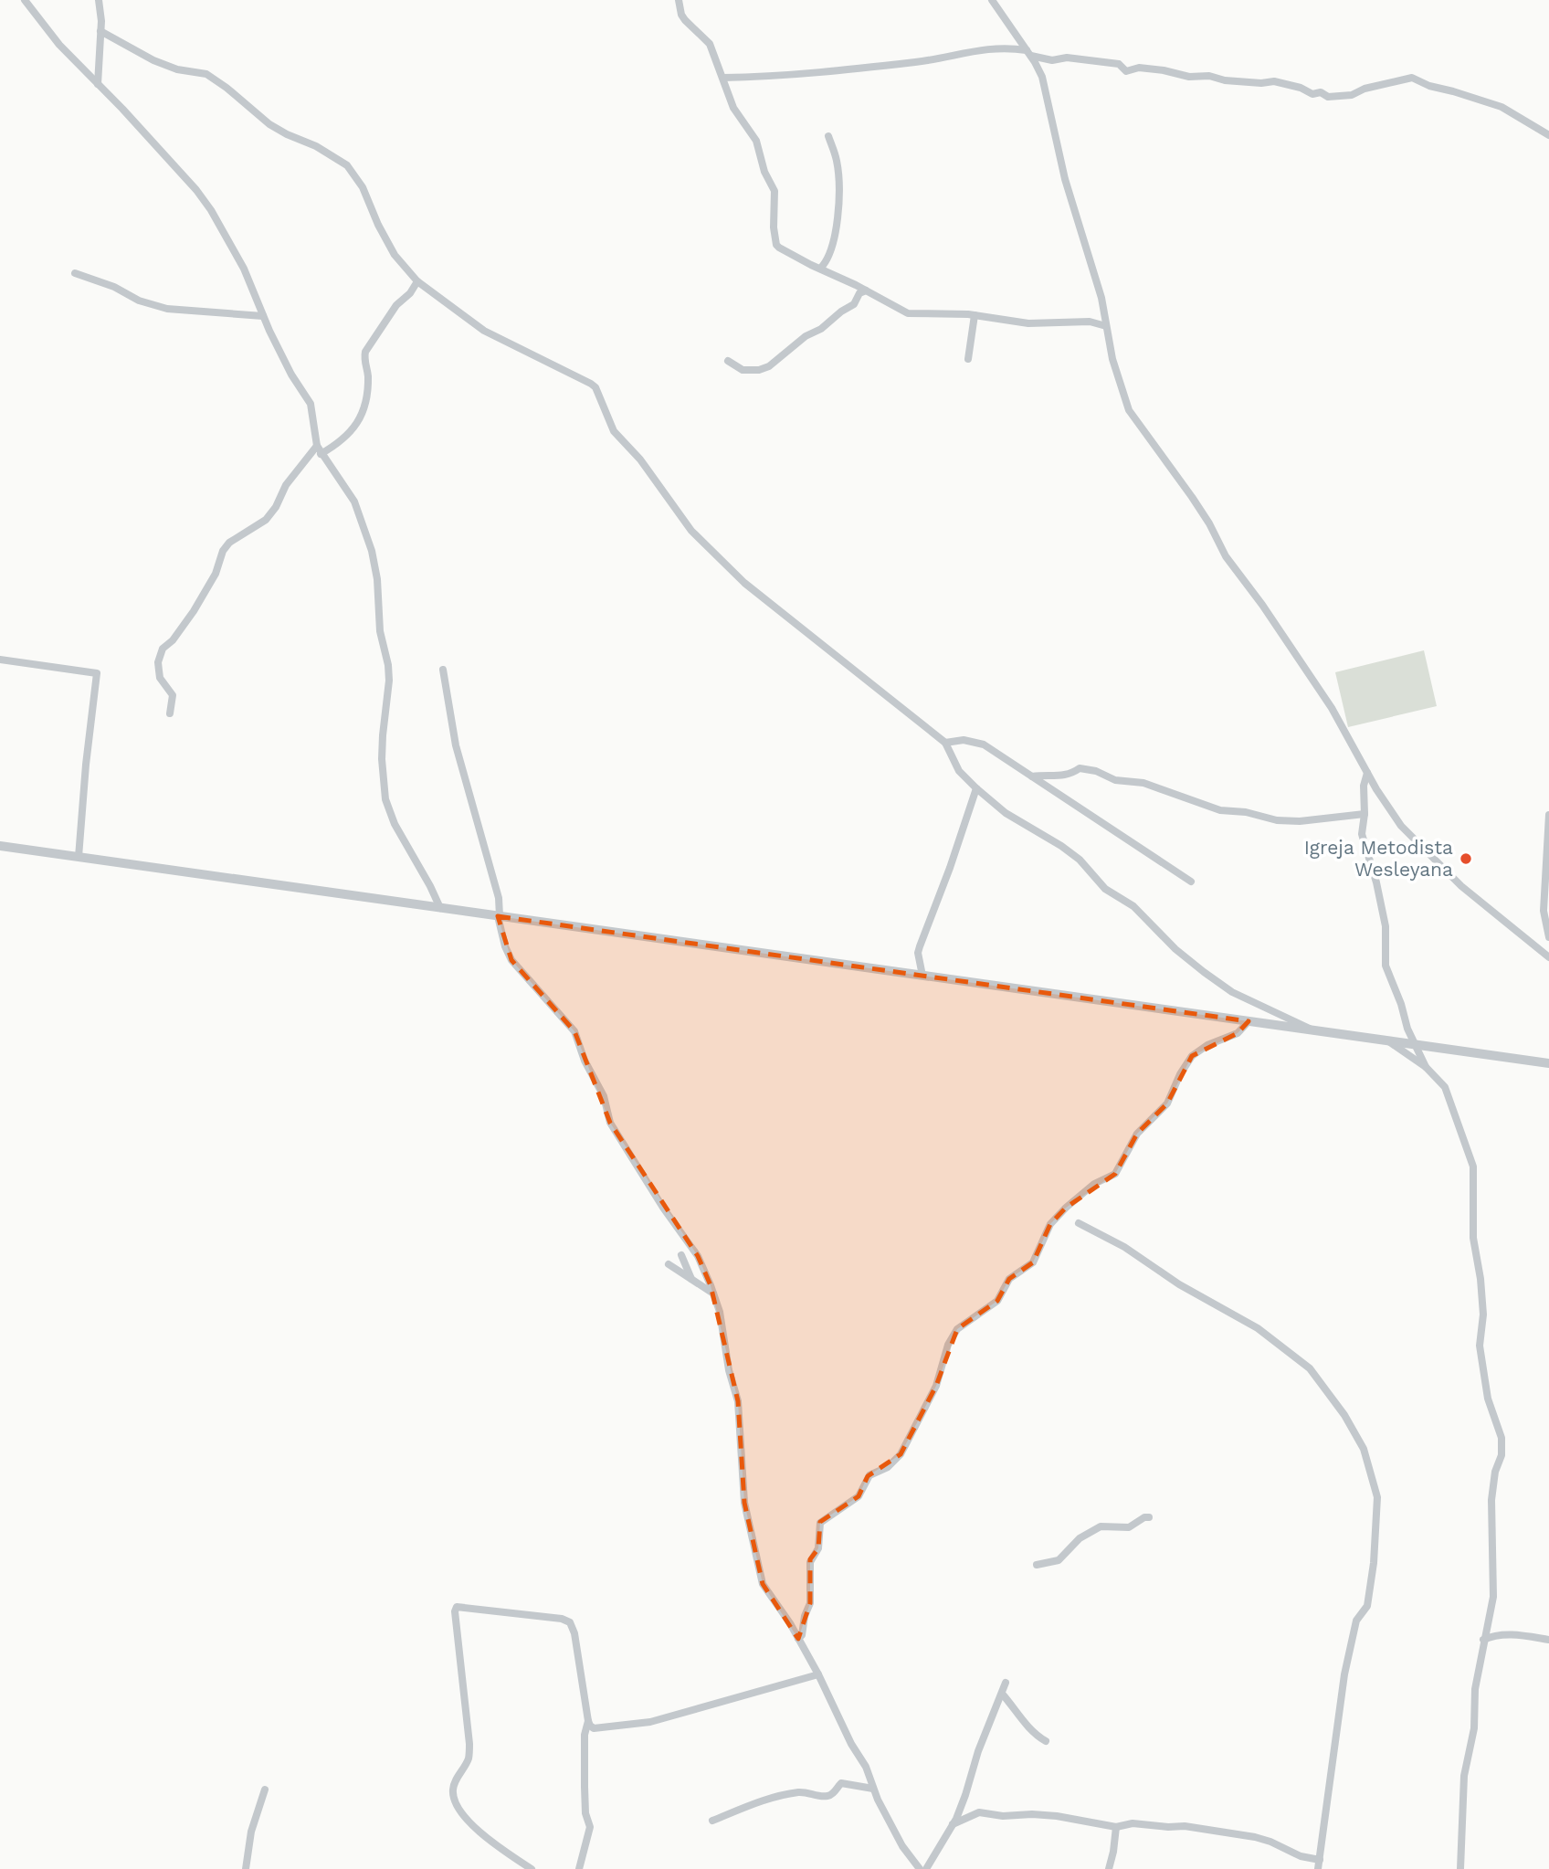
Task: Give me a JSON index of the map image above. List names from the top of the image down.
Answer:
{
  "places": ["Igreja Metodista Wesleyana"]
}
